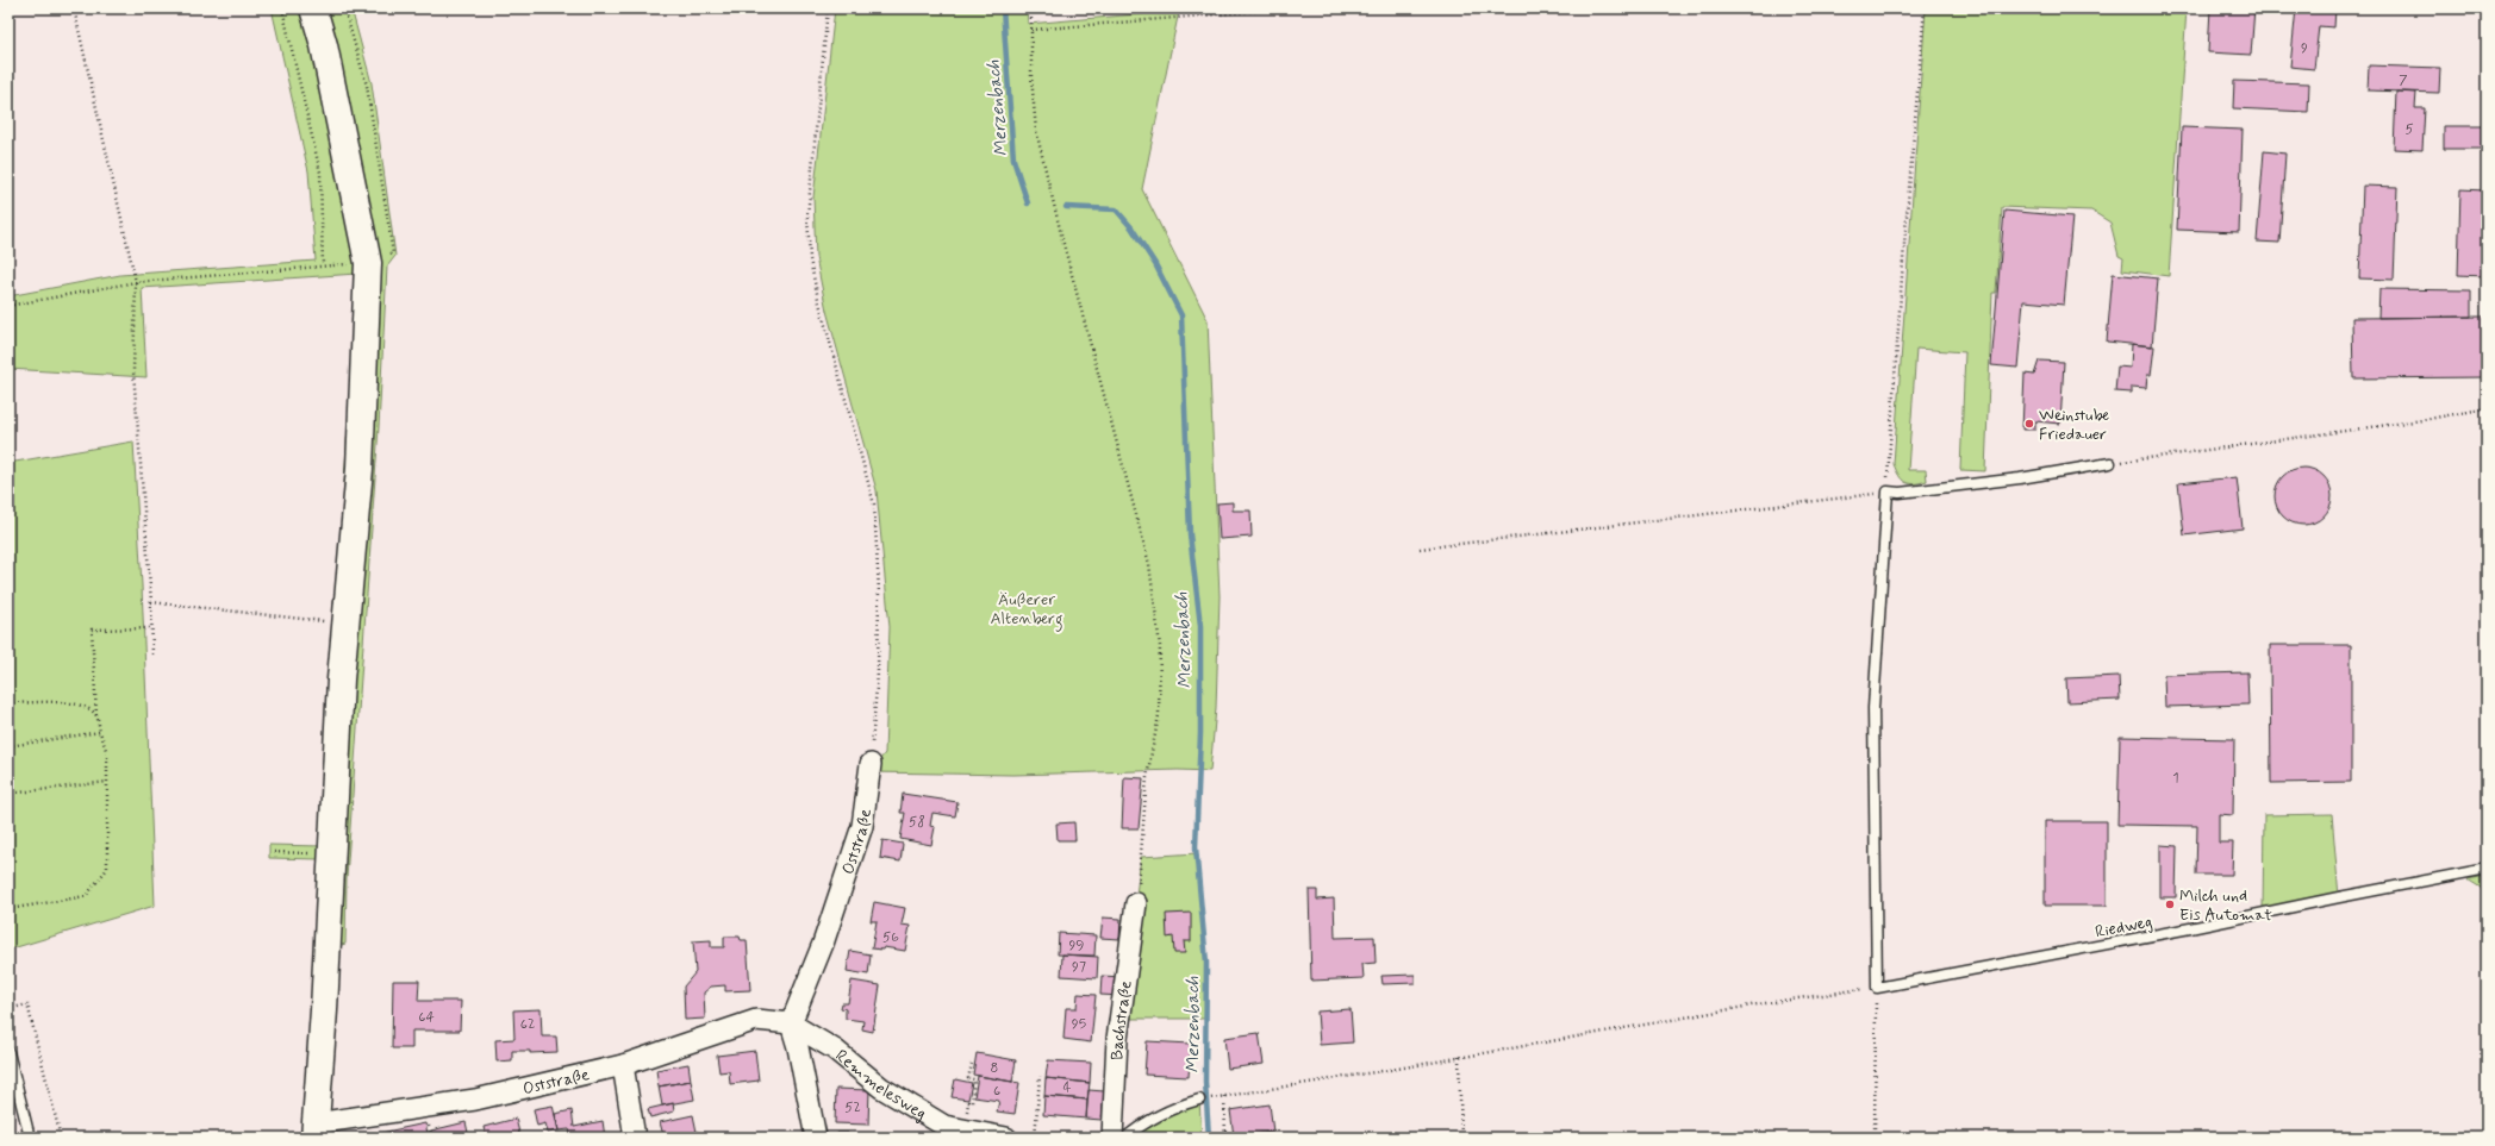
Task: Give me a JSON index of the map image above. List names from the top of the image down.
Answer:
{
  "streets": {
    "street": ["Oststraße", "Bachstraße", "Remmelesweg"],
    "lane": ["Riedweg"]
  },
  "crossings": [
    ["Oststraße", "Remmelesweg"]
  ],
  "water": ["Merzenbach"],
  "parks": ["Äußerer Altenberg"],
  "places": ["Weinstube Friedauer", "Milch und Eis Automat"],
  "house_numbers": [
    "9",
    "7",
    "5",
    "1",
    "58",
    "56",
    "99",
    "97",
    "64",
    "62",
    "95",
    "8",
    "4",
    "6",
    "52"
  ]
}
